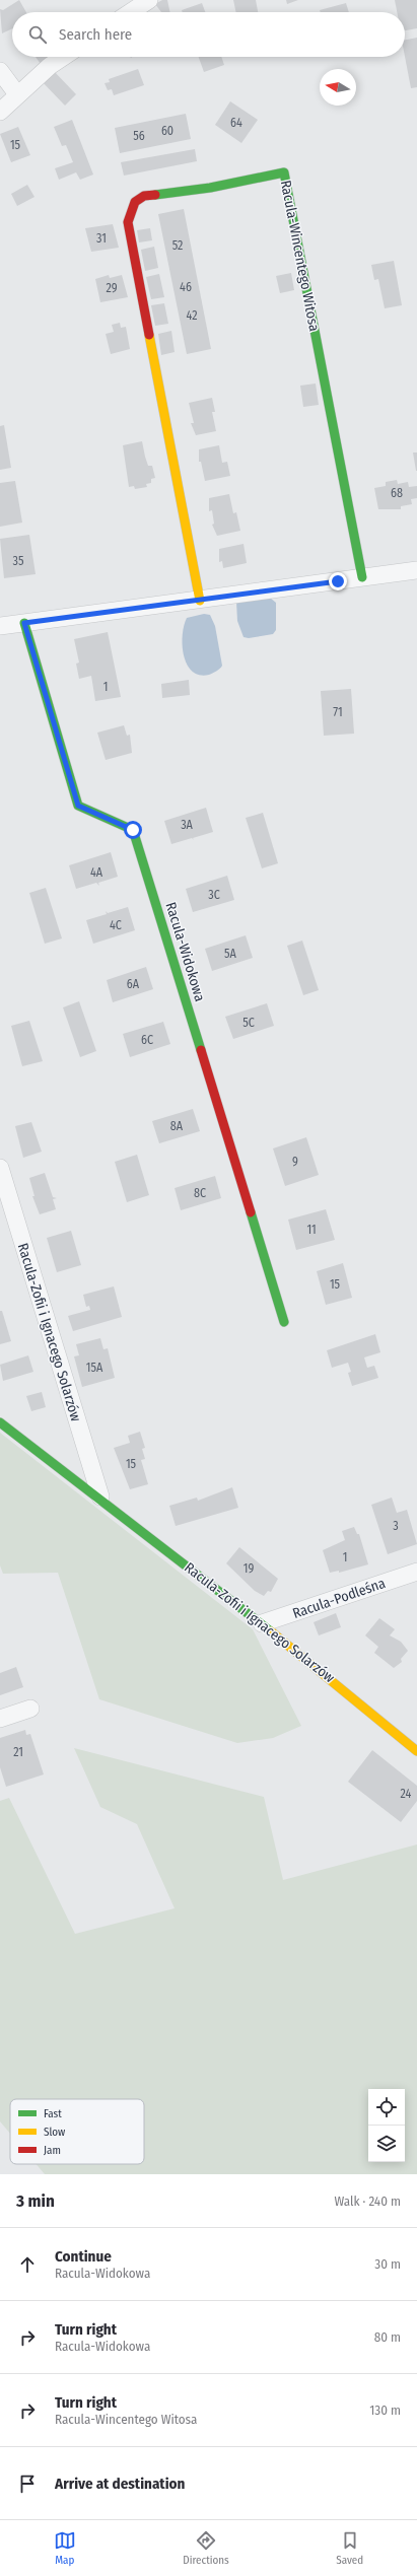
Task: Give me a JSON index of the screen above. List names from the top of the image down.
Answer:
{
  "streets": {
    "street": [
      "Racula-Wincentego Witosa",
      "Racula-Widokowa",
      "Racula-Zofii i Ignacego Solarzów",
      "Racula-Podleśna"
    ]
  },
  "crossings": [
    ["Racula-Zofii i Ignacego Solarzów", "Racula-Podleśna"]
  ],
  "house_numbers": [
    "64",
    "60",
    "56",
    "15",
    "31",
    "52",
    "46",
    "29",
    "42",
    "68",
    "35",
    "1",
    "71",
    "3A",
    "4A",
    "3C",
    "4C",
    "5A",
    "6A",
    "5C",
    "6C",
    "8A",
    "9",
    "8C",
    "11",
    "15",
    "15A",
    "15",
    "3",
    "1",
    "19",
    "21",
    "24"
  ],
  "legend": ["Fast", "Slow", "Jam"],
  "north": "left",
  "page": {
    "search": "Search here",
    "heading": ["3 min", "Walk · 240 m"],
    "list": [
      ["Continue", "Racula-Widokowa", "30 m"],
      ["Turn right", "Racula-Widokowa", "80 m"],
      ["Turn right", "Racula-Wincentego Witosa", "130 m"],
      "Arrive at destination"
    ],
    "nav": ["Map", "Directions", "Saved"]
  }
}
